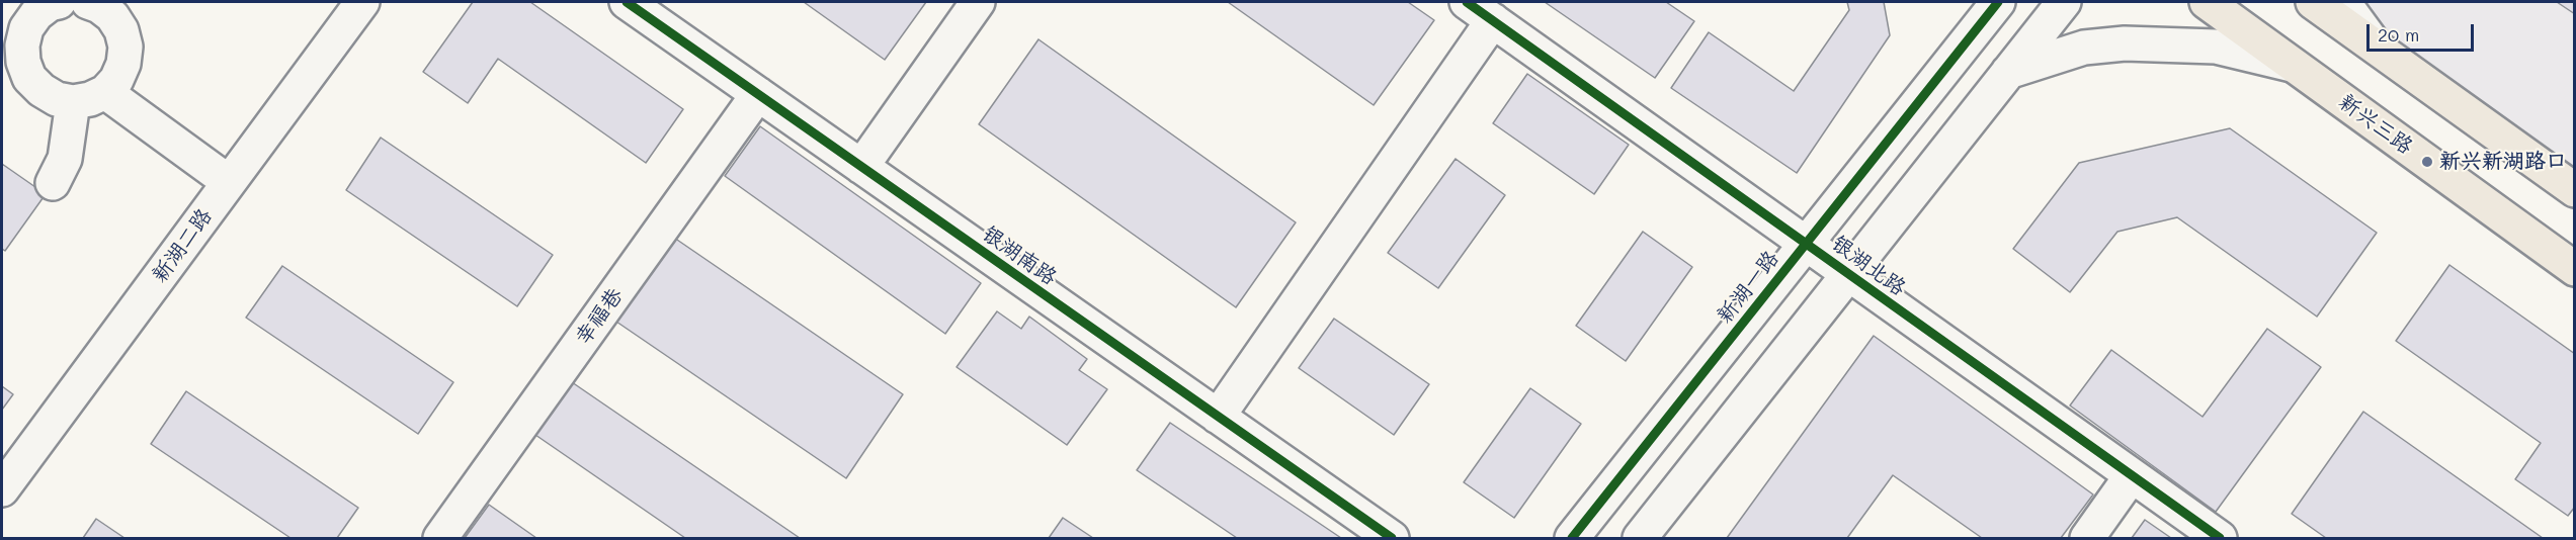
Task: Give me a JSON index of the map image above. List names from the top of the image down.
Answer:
{
  "streets": {
    "main road": ["新兴三路"],
    "street": [
      "新湖二路",
      "银湖南路",
      "银湖北路",
      "新湖一路",
      "幸福巷"
    ]
  },
  "crossings": [
    ["银湖南路", "幸福巷"],
    ["银湖北路", "新湖一路"]
  ],
  "places": ["新兴新湖路口"],
  "scale_bar": "20 m"
}
